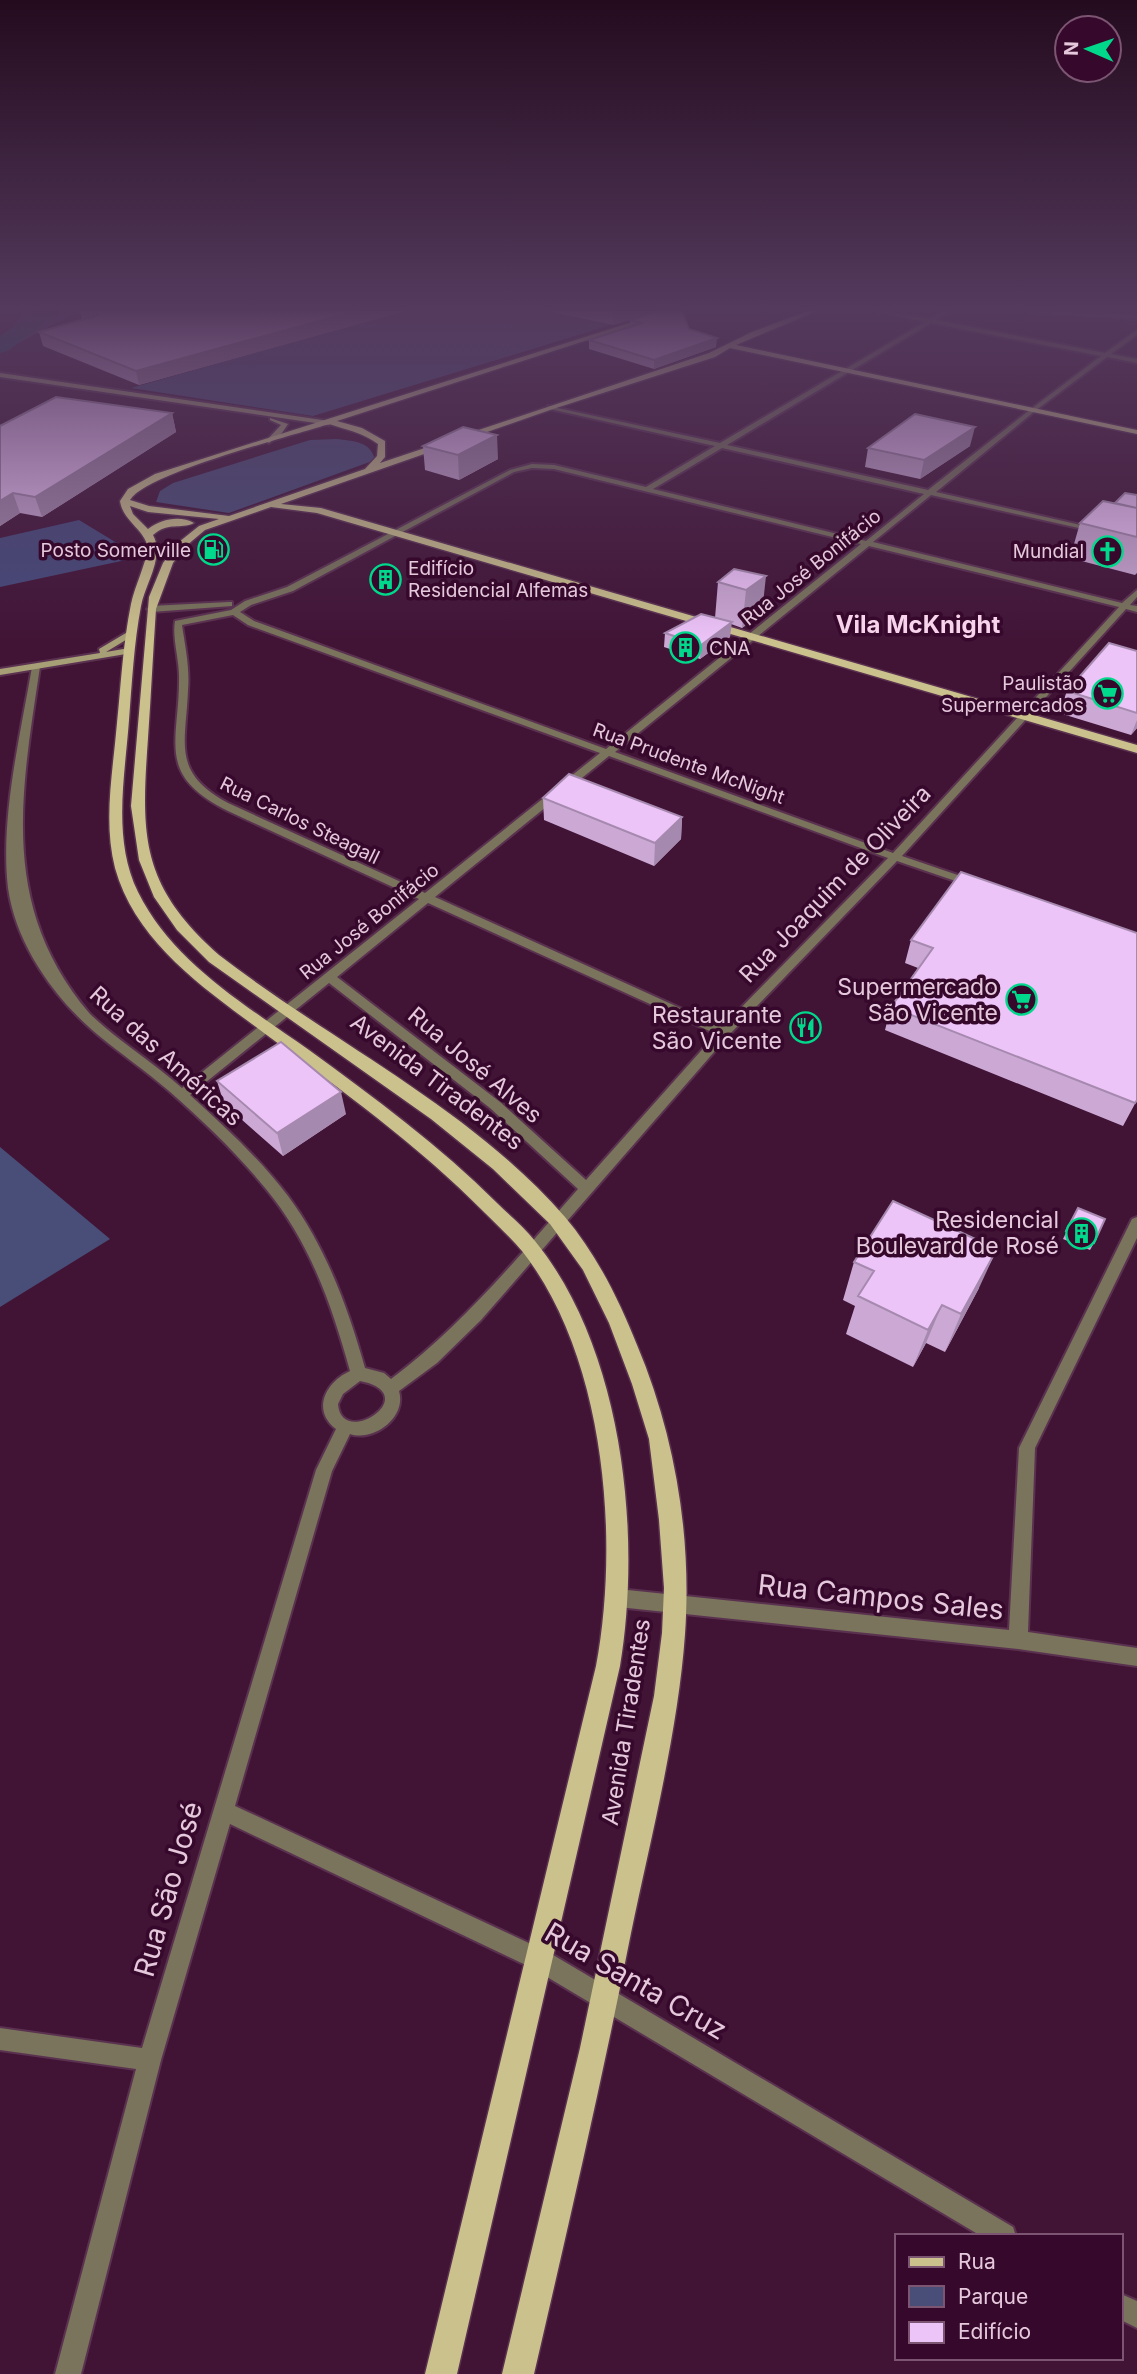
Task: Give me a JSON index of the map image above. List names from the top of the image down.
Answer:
{
  "streets": {
    "main road": ["Avenida Tiradentes"],
    "street": [
      "Rua José Bonifácio",
      "Rua Prudente McNight",
      "Rua Carlos Steagall",
      "Rua Joaquim de Oliveira",
      "Rua das Américas",
      "Rua José Alves",
      "Rua Campos Sales",
      "Rua São José",
      "Rua Santa Cruz"
    ]
  },
  "crossings": [
    ["Rua José Bonifácio", "Rua Prudente McNight"],
    ["Rua José Bonifácio", "Rua Carlos Steagall"],
    ["Rua José Bonifácio", "Rua das Américas"],
    ["Rua José Bonifácio", "Rua José Alves"],
    ["Rua José Bonifácio", "Avenida Tiradentes"],
    ["Rua Prudente McNight", "Rua Joaquim de Oliveira"],
    ["Rua Carlos Steagall", "Rua Joaquim de Oliveira"],
    ["Rua Joaquim de Oliveira", "Rua das Américas"],
    ["Rua Joaquim de Oliveira", "Rua José Alves"],
    ["Rua Joaquim de Oliveira", "Avenida Tiradentes"],
    ["Rua Joaquim de Oliveira", "Rua São José"],
    ["Rua das Américas", "Rua São José"],
    ["Avenida Tiradentes", "Rua Campos Sales"],
    ["Avenida Tiradentes", "Rua Santa Cruz"],
    ["Rua São José", "Rua Santa Cruz"]
  ],
  "districts": ["Vila McKnight"],
  "places": {
    "fuel station": ["Posto Somerville"],
    "church": ["Mundial"],
    "building": ["Edifício Residencial Alfemas", "CNA", "Residencial Boulevard de Rosé"],
    "supermarket": ["Paulistão Supermercados", "Supermercado São Vicente"],
    "restaurant": ["Restaurante São Vicente"]
  },
  "legend": ["Rua", "Parque", "Edifício"],
  "north": "left"
}
